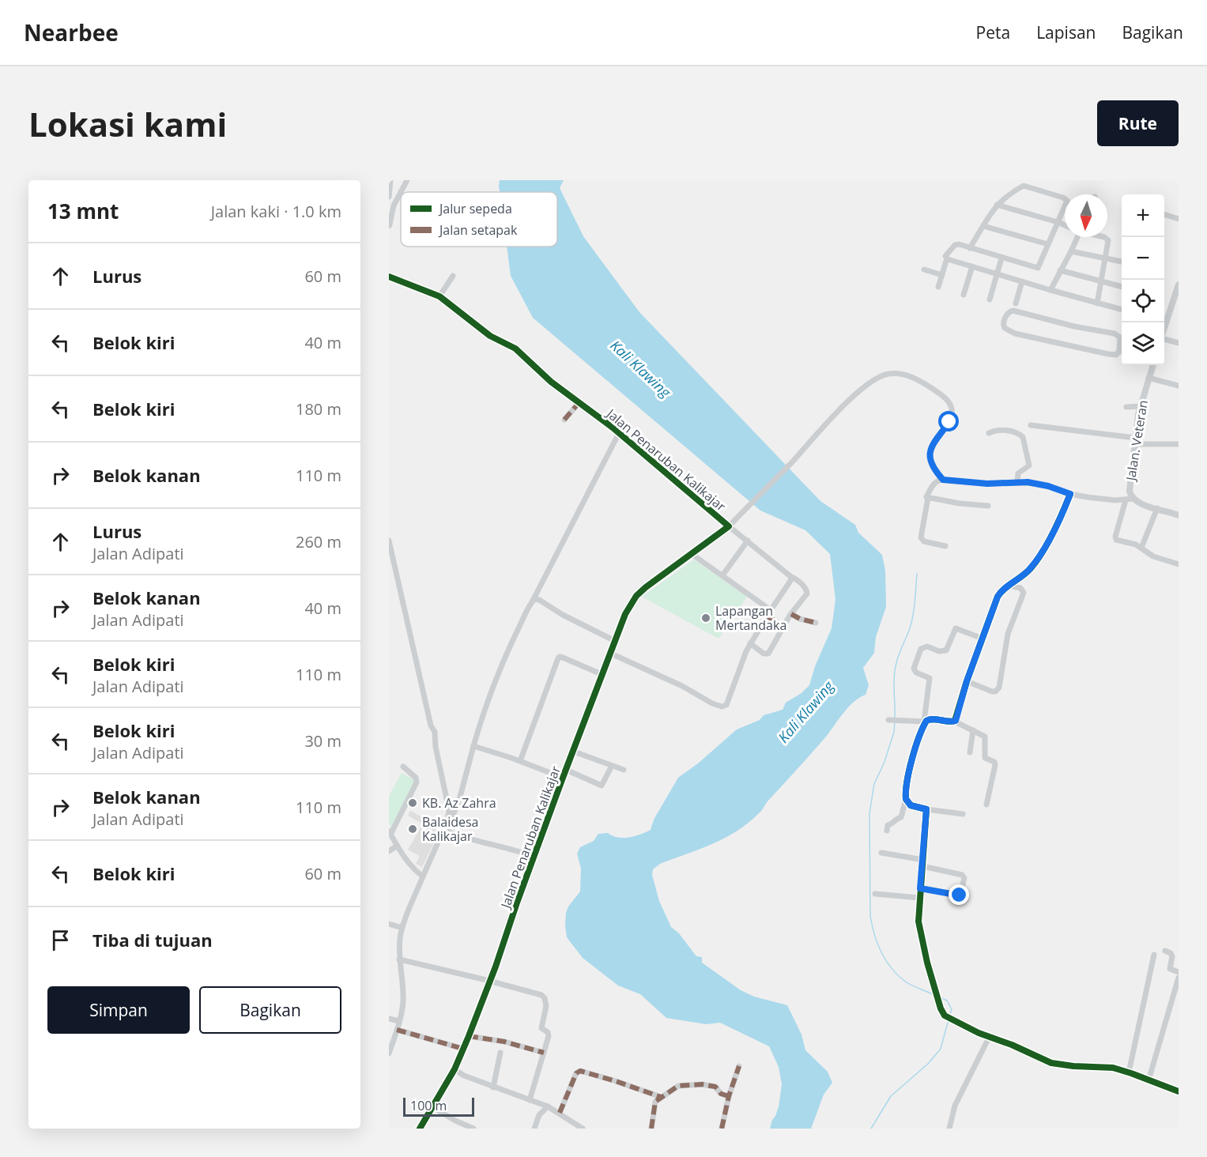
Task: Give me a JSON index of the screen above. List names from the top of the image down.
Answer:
{
  "streets": {
    "street": ["Jalan. Veteran", "Jalan Penaruban Kalikajar"]
  },
  "water": ["Kali Klawing"],
  "places": ["Lapangan Mertandaka", "KB. Az Zahra", "Balaidesa Kalikajar"],
  "legend": ["Jalur sepeda", "Jalan setapak"],
  "scale_bar": "100 m",
  "north": "bottom",
  "page": {
    "header": "Nearbee",
    "nav": ["Peta", "Lapisan", "Bagikan"],
    "buttons": [
      "Rute",
      ["Simpan", "Bagikan"]
    ],
    "title": "Lokasi kami",
    "heading": ["13 mnt", "Jalan kaki · 1.0 km"],
    "map_buttons": ["+", "−"],
    "list": [
      ["Lurus", "60 m"],
      ["Belok kiri", "40 m"],
      ["Belok kiri", "180 m"],
      ["Belok kanan", "110 m"],
      ["Lurus", "Jalan Adipati", "260 m"],
      ["Belok kanan", "Jalan Adipati", "40 m"],
      ["Belok kiri", "Jalan Adipati", "110 m"],
      ["Belok kiri", "Jalan Adipati", "30 m"],
      ["Belok kanan", "Jalan Adipati", "110 m"],
      ["Belok kiri", "60 m"],
      "Tiba di tujuan"
    ],
    "scale": "100 m"
  }
}
